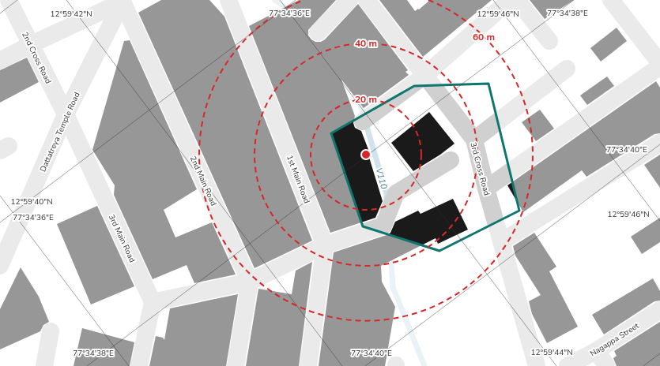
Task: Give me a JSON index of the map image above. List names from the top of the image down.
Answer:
{
  "streets": {
    "street": [
      "2nd Cross Road",
      "Dattatreya Temple Road",
      "3rd Cross Road",
      "1st Main Road",
      "2nd Main Road",
      "3rd Main Road",
      "Nagappa Street"
    ]
  },
  "crossings": [
    ["2nd Cross Road", "Dattatreya Temple Road"],
    ["2nd Cross Road", "3rd Main Road"],
    ["Dattatreya Temple Road", "2nd Main Road"],
    ["Dattatreya Temple Road", "3rd Main Road"]
  ],
  "water": ["V110"],
  "coordinates": [
    "77°34'36\"E",
    "77°34'38\"E",
    "12°59'42\"N",
    "12°59'46\"N",
    "77°34'40\"E",
    "12°59'40\"N",
    "12°59'44\"N"
  ],
  "rings": ["60 m", "40 m", "20 m"]
}
